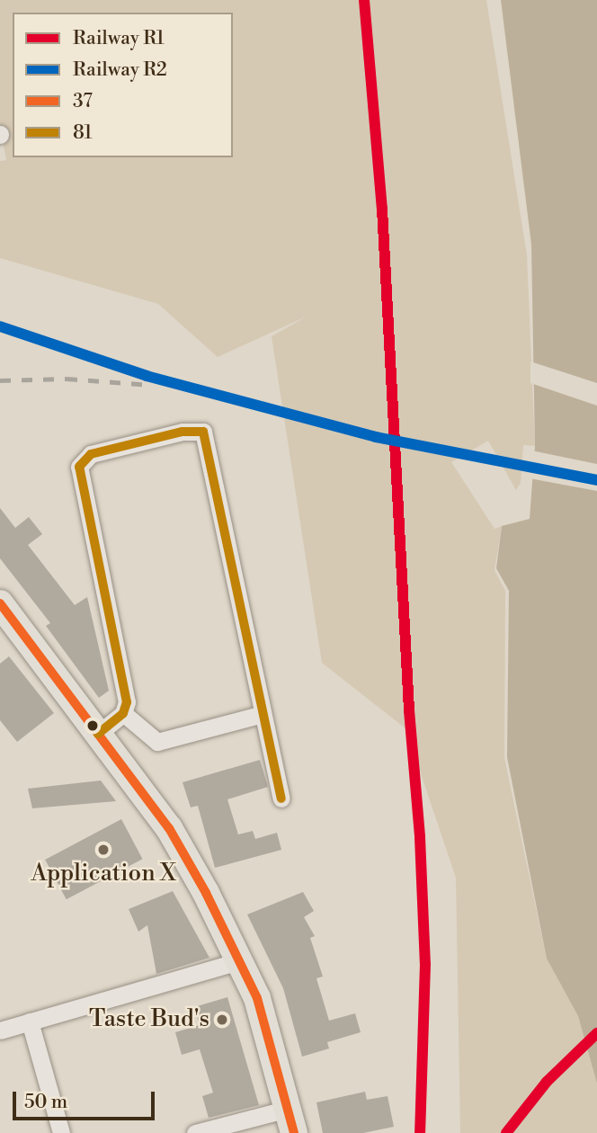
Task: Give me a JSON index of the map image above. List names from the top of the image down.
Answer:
{
  "places": ["Application X", "Taste Bud's"],
  "lines": [
    "rail line R1",
    "rail line R2",
    "transit line 81",
    "transit line 37"
  ],
  "legend": [
    "Railway R1",
    "Railway R2",
    "37",
    "81"
  ],
  "scale_bar": "50 m"
}
